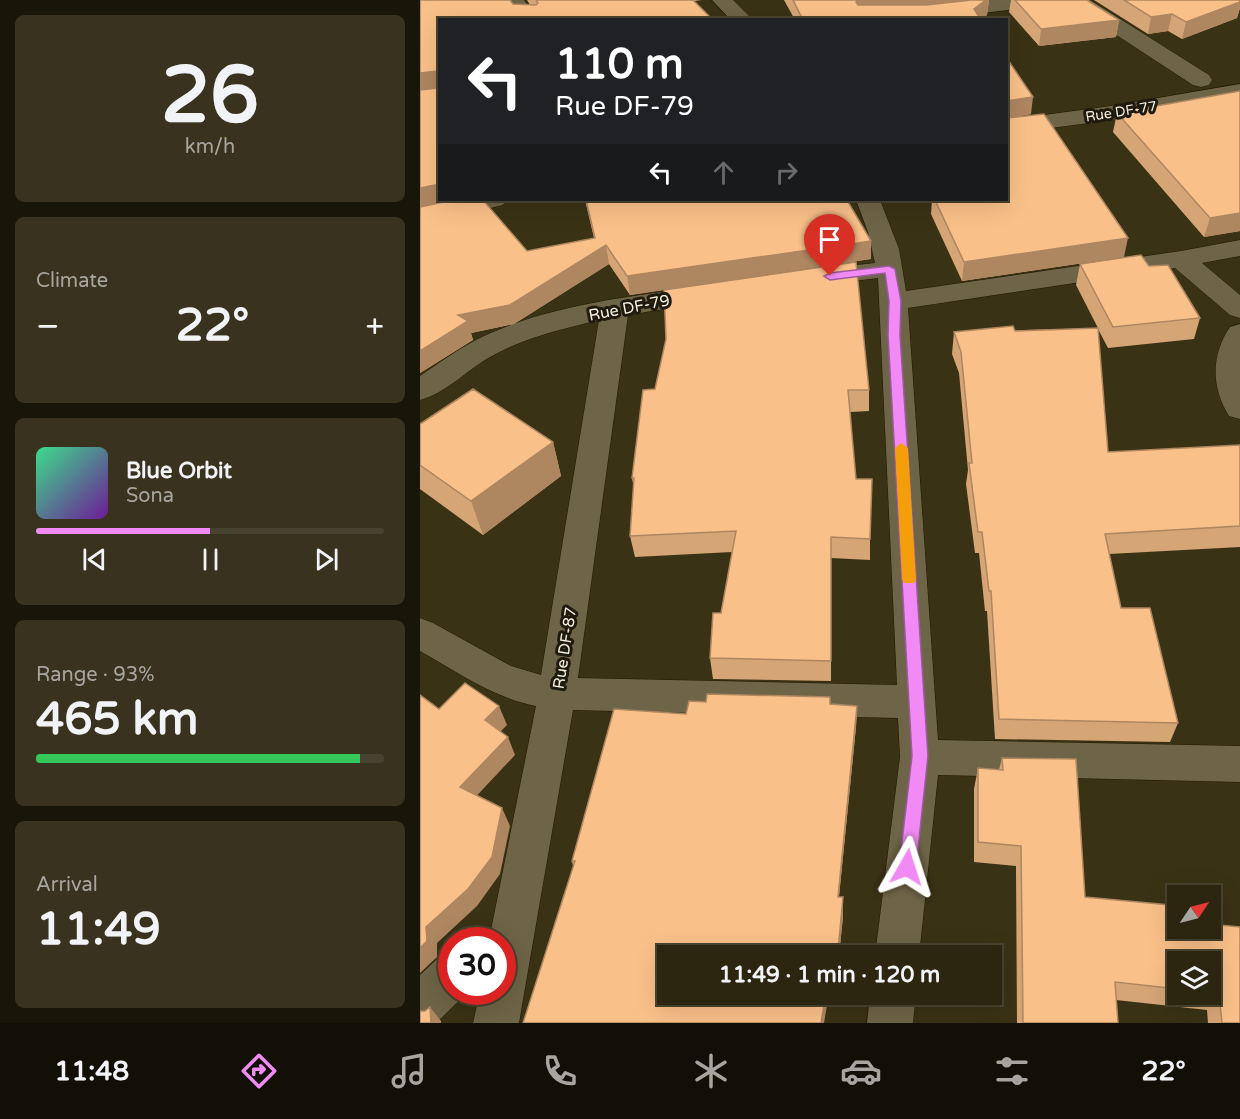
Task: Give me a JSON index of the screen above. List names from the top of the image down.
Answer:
{
  "streets": {
    "street": ["Rue DF-77", "Rue DF-79", "Rue DF-87"]
  },
  "crossings": [
    ["Rue DF-79", "Rue DF-87"]
  ],
  "north": "top right",
  "page": {
    "tile": [
      ["26", "km/h"],
      "Climate",
      ["Range · 93%", "465 km"],
      ["Arrival", "11:49"]
    ],
    "turn": ["110 m", "Rue DF-79"],
    "heat": ["−", "22°", "+"],
    "song": ["Blue Orbit", "Sona"],
    "limit": "30",
    "trip": "11:49 · 1 min · 120 m",
    "tabs": ["11:48", "22°"]
  }
}
